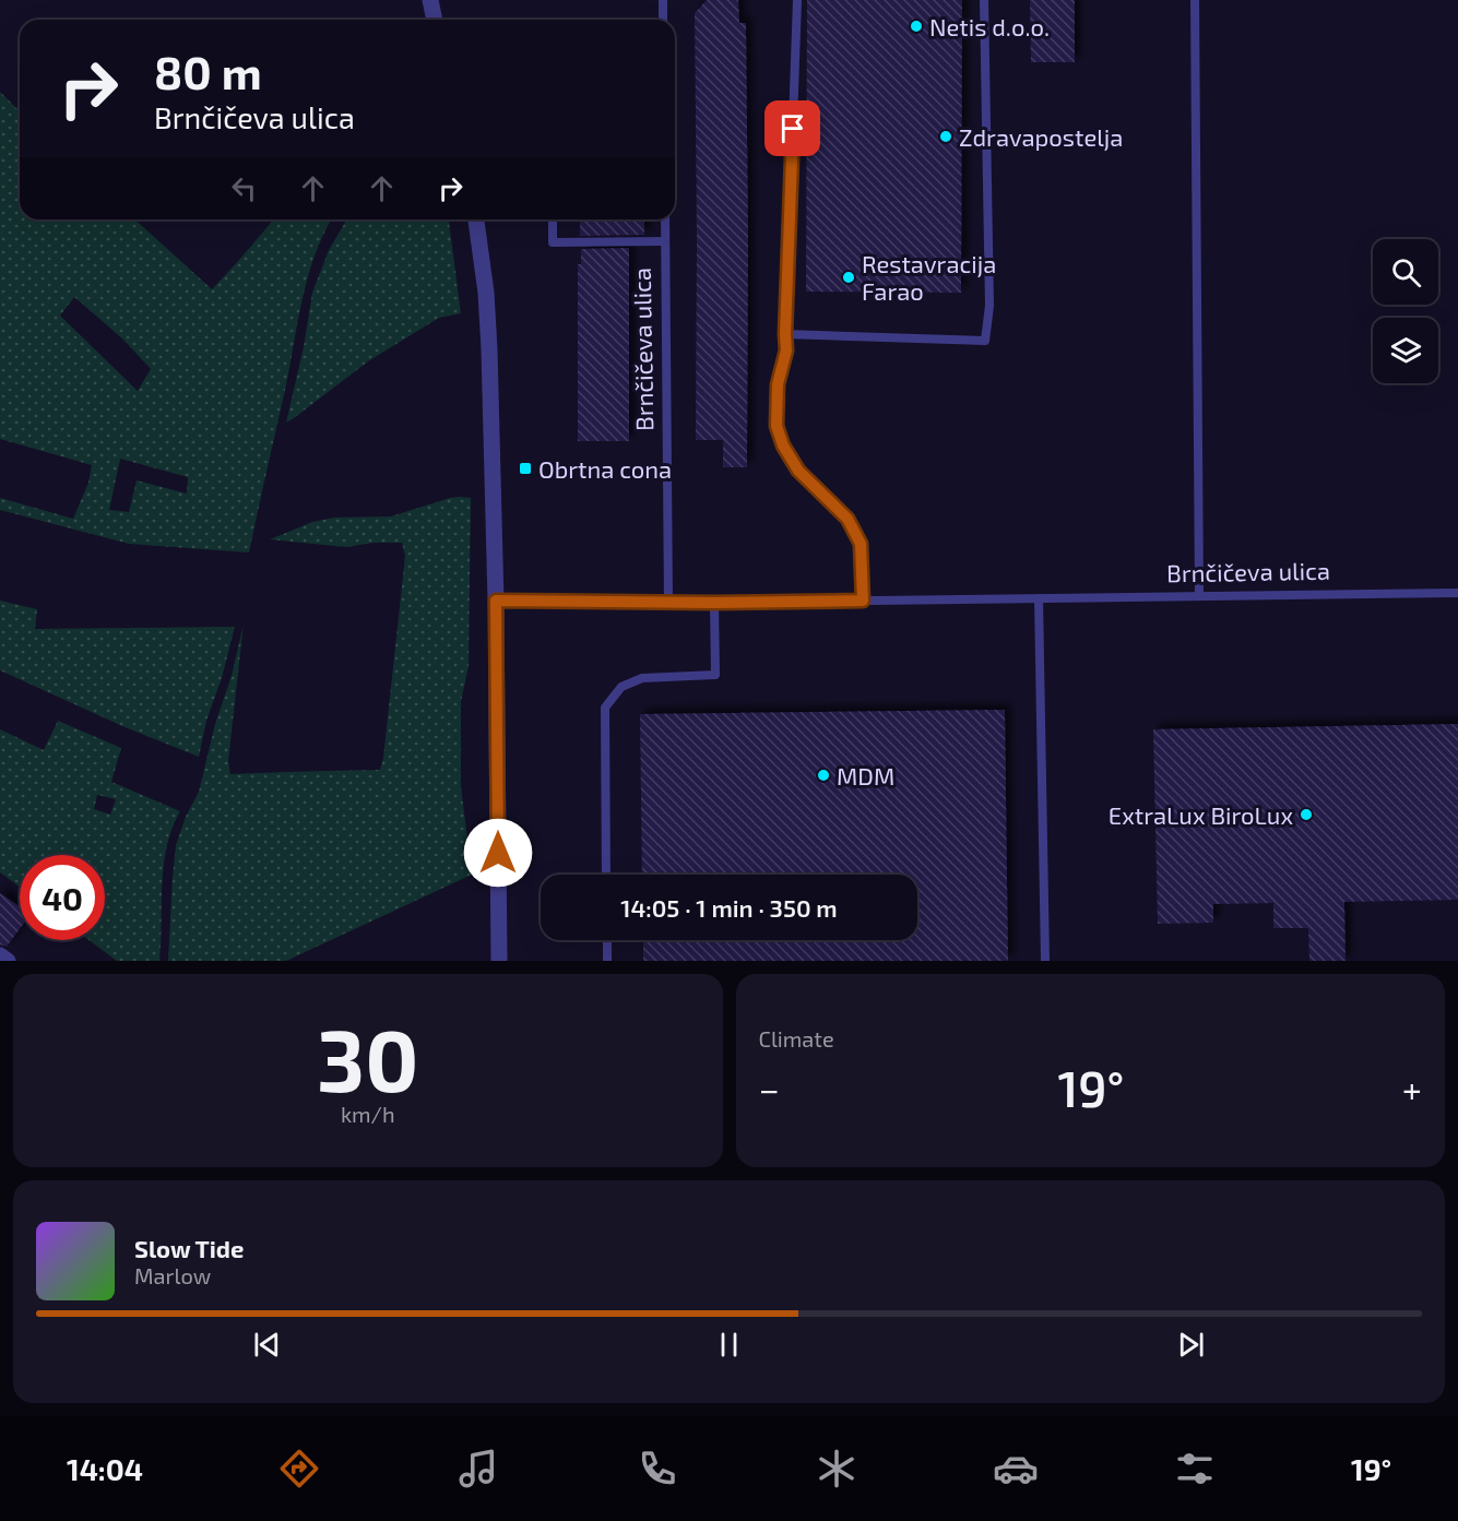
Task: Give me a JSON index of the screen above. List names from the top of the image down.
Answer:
{
  "streets": {
    "lane": ["Brnčičeva ulica"]
  },
  "places": {
    "other": [
      "Netis d.o.o.",
      "Zdravapostelja",
      "Restavracija Farao",
      "MDM",
      "ExtraLux BiroLux"
    ],
    "transit": ["Obrtna cona"]
  },
  "page": {
    "turn": ["80 m", "Brnčičeva ulica"],
    "limit": "40",
    "trip": "14:05 · 1 min · 350 m",
    "tile": [
      ["30", "km/h"],
      "Climate"
    ],
    "heat": ["−", "19°", "+"],
    "song": ["Slow Tide", "Marlow"],
    "tabs": ["14:04", "19°"]
  }
}
